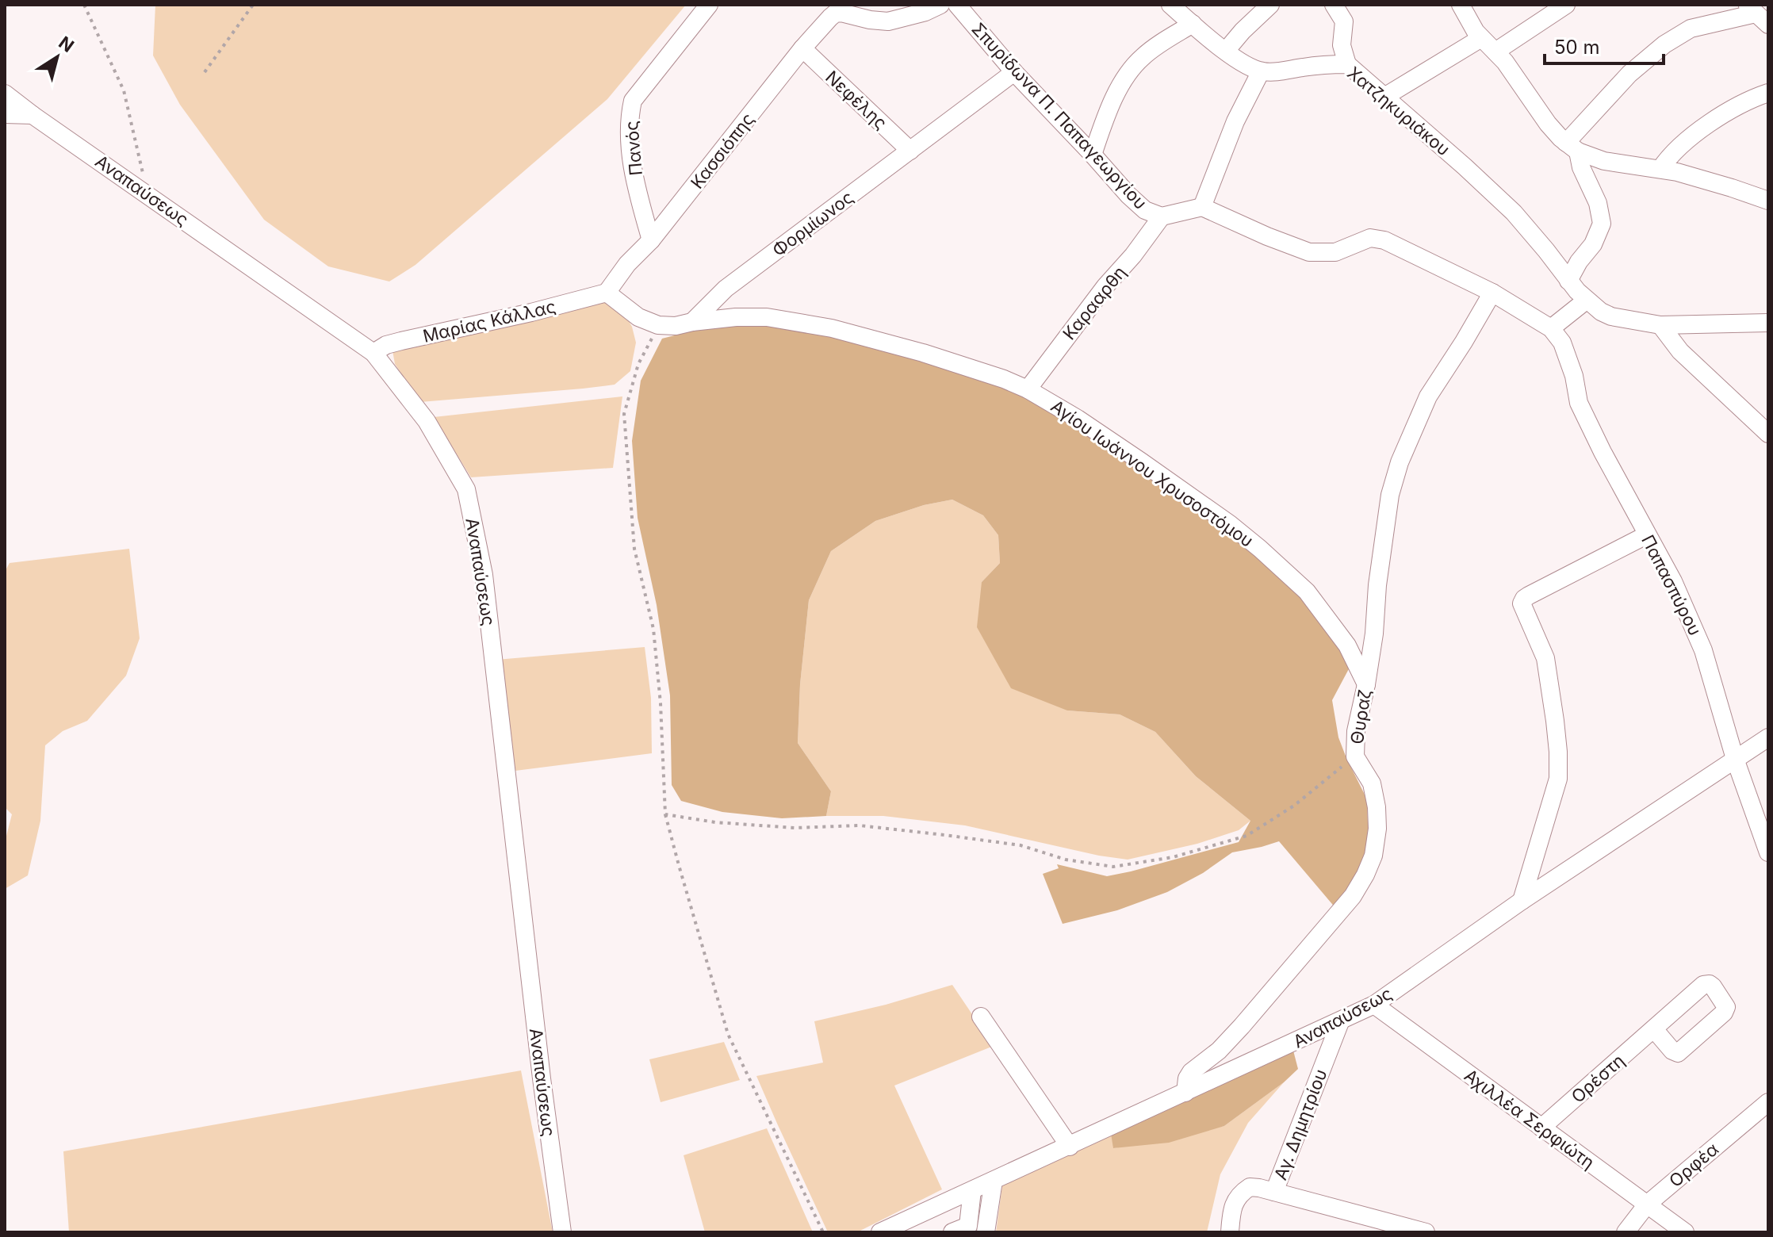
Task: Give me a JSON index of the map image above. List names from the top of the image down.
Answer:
{
  "streets": {
    "street": [
      "Νεφέλης",
      "Χατζηκυριάκου",
      "Σπυρίδωνα Π. Παπαγεωργίου",
      "Πανός",
      "Κασσιόπης",
      "Αναπαύσεως",
      "Φορμίωνος",
      "Καρααρθη",
      "Μαρίας Κάλλας",
      "Αγίου Ιωάννου Χρυσοστόμου",
      "Παπασπύρου",
      "Θυραζ",
      "Ορέστη",
      "Αχιλλέα Σερφιώτη",
      "Αγ. Δημητρίου",
      "Ορφέα"
    ]
  },
  "crossings": [
    ["Νεφέλης", "Κασσιόπης"],
    ["Νεφέλης", "Φορμίωνος"],
    ["Σπυρίδωνα Π. Παπαγεωργίου", "Φορμίωνος"],
    ["Σπυρίδωνα Π. Παπαγεωργίου", "Καρααρθη"],
    ["Πανός", "Κασσιόπης"],
    ["Κασσιόπης", "Μαρίας Κάλλας"],
    ["Αναπαύσεως", "Μαρίας Κάλλας"],
    ["Αναπαύσεως", "Παπασπύρου"],
    ["Αναπαύσεως", "Θυραζ"],
    ["Αναπαύσεως", "Αχιλλέα Σερφιώτη"],
    ["Αναπαύσεως", "Αγ. Δημητρίου"],
    ["Φορμίωνος", "Αγίου Ιωάννου Χρυσοστόμου"],
    ["Καρααρθη", "Αγίου Ιωάννου Χρυσοστόμου"],
    ["Αγίου Ιωάννου Χρυσοστόμου", "Θυραζ"],
    ["Ορέστη", "Αχιλλέα Σερφιώτη"],
    ["Αχιλλέα Σερφιώτη", "Ορφέα"]
  ],
  "scale_bar": "50 m",
  "north": "top right"
}
